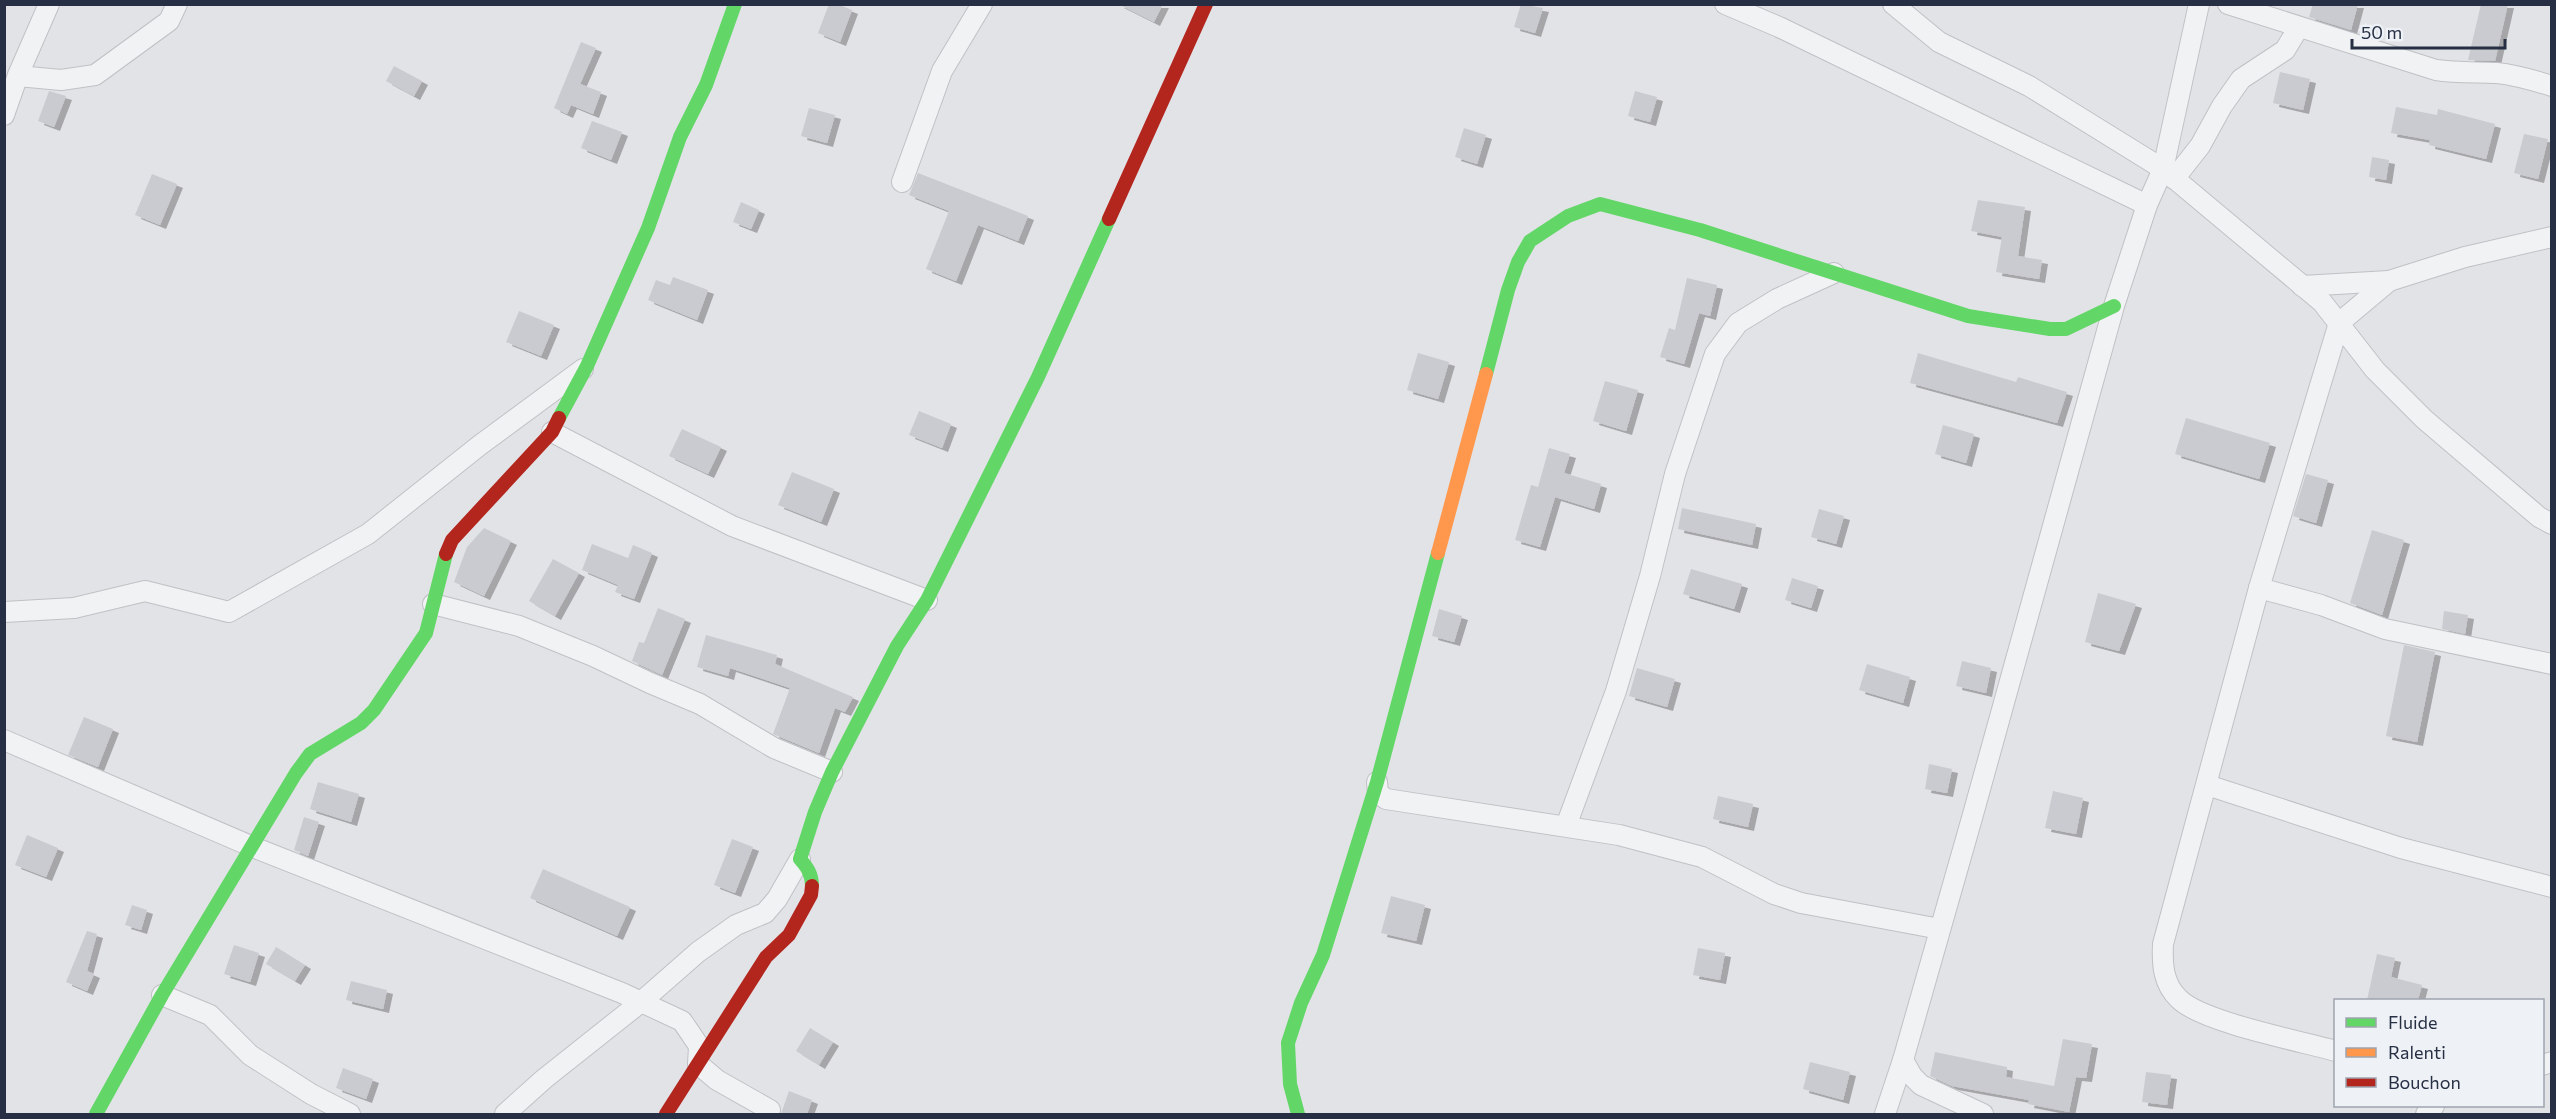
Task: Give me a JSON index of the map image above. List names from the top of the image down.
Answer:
{
  "legend": ["Fluide", "Ralenti", "Bouchon"],
  "scale_bar": "50 m"
}
